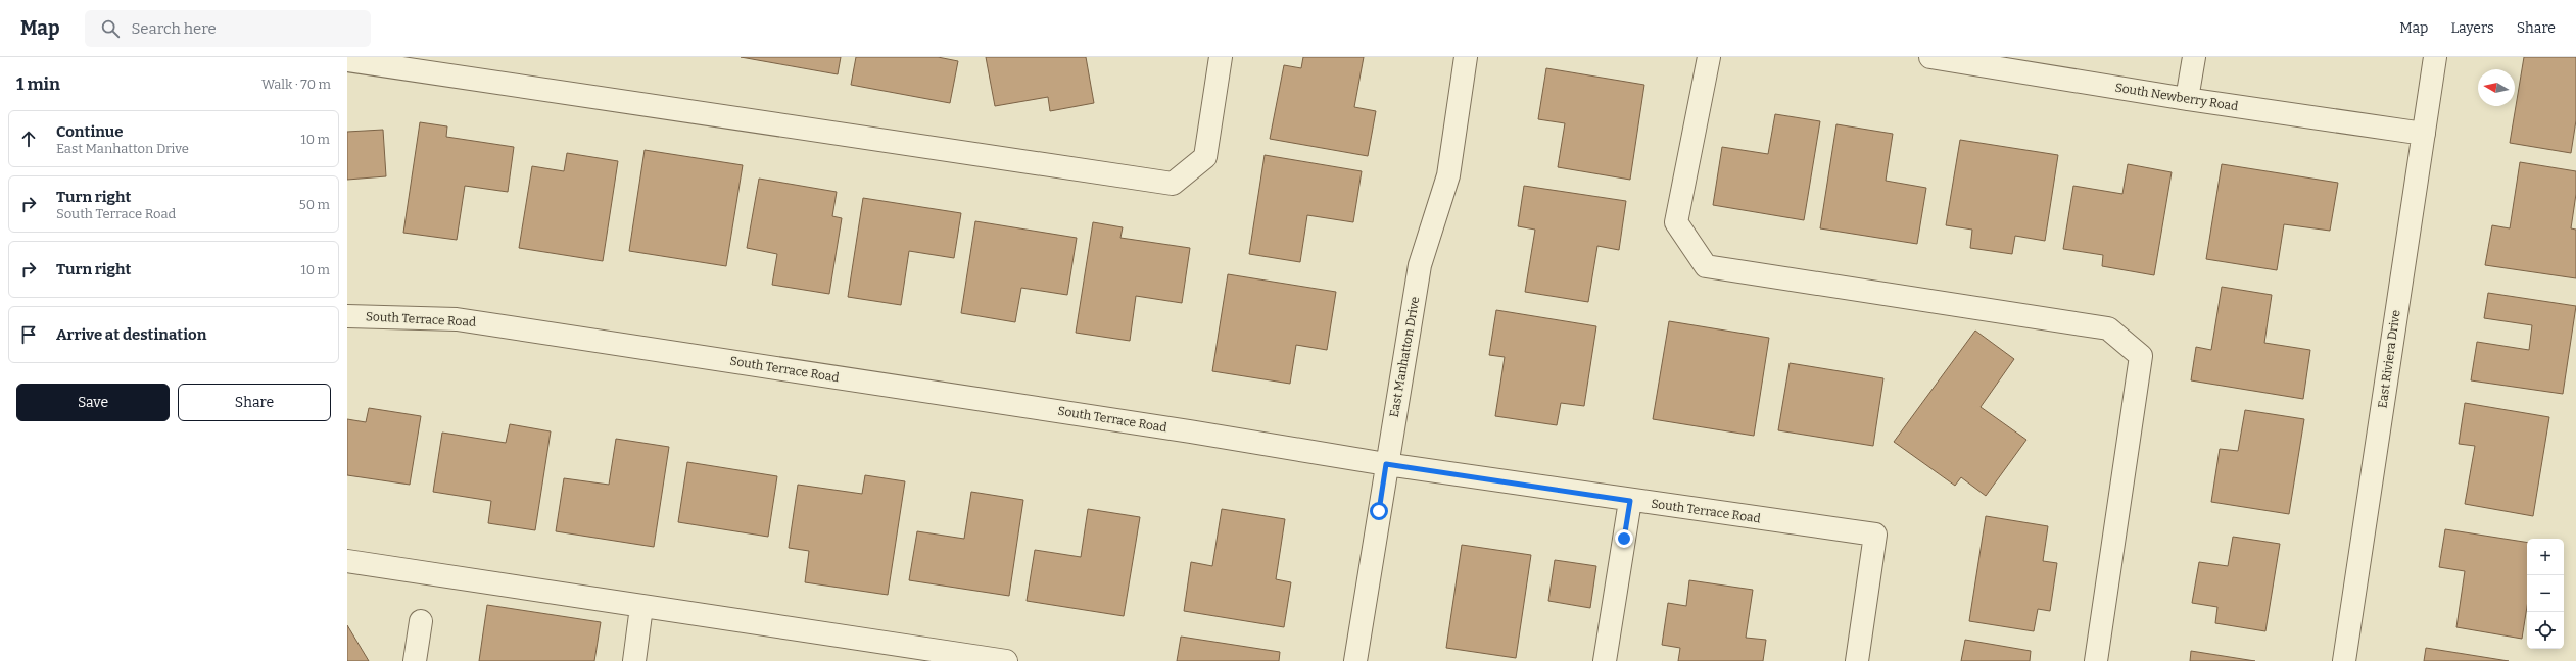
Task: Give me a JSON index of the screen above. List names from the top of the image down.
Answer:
{
  "streets": {
    "street": [
      "South Newberry Road",
      "South Terrace Road",
      "East Manhatton Drive",
      "East Riviera Drive"
    ]
  },
  "crossings": [
    ["South Newberry Road", "East Riviera Drive"],
    ["South Terrace Road", "East Manhatton Drive"]
  ],
  "north": "left",
  "page": {
    "header": "Map",
    "search": "Search here",
    "nav": ["Map", "Layers", "Share"],
    "heading": ["1 min", "Walk · 70 m"],
    "list": [
      ["Continue", "East Manhatton Drive", "10 m"],
      ["Turn right", "South Terrace Road", "50 m"],
      ["Turn right", "10 m"],
      "Arrive at destination"
    ],
    "buttons": ["Save", "Share"],
    "map_buttons": ["+", "−"]
  }
}
